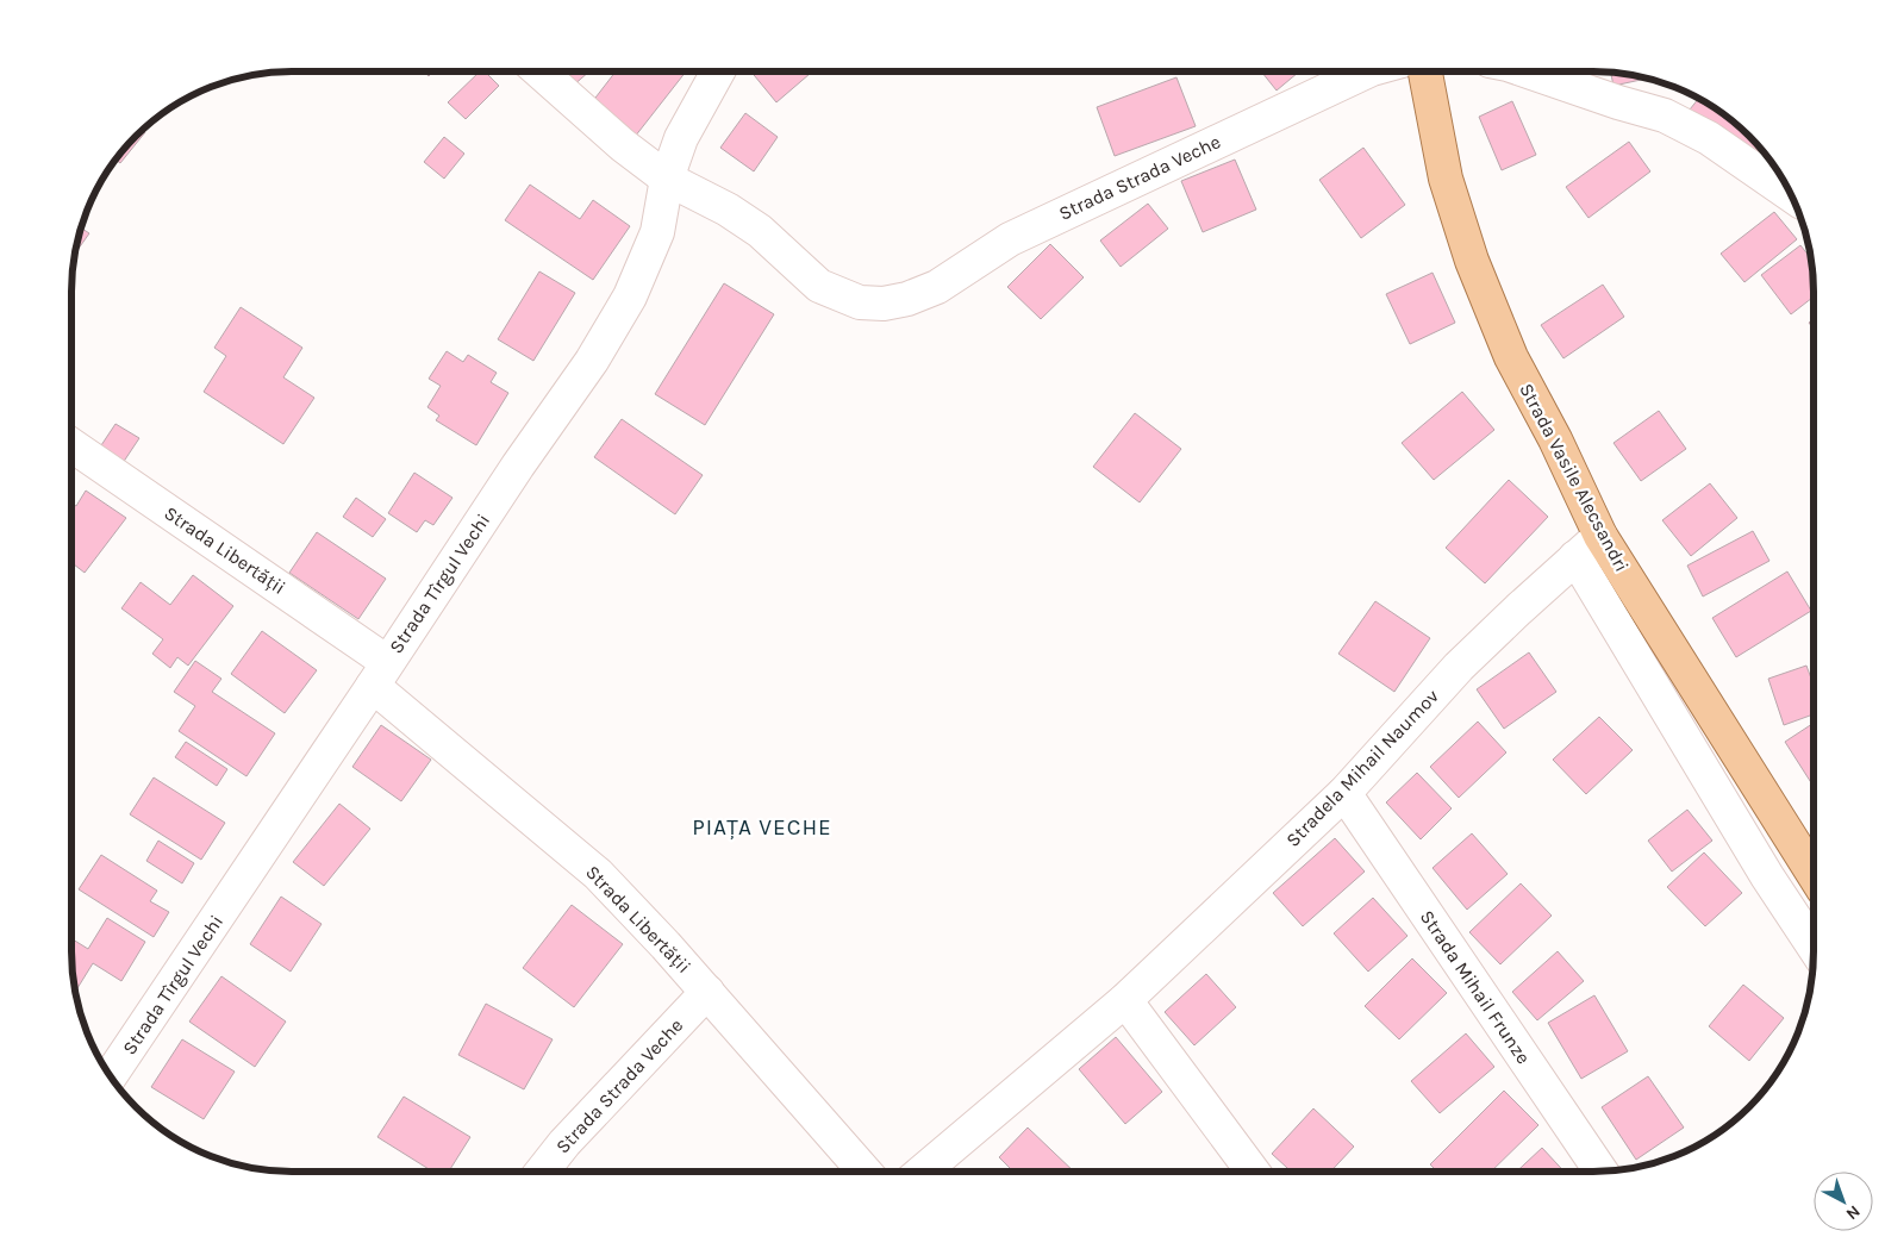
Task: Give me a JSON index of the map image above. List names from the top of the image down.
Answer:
{
  "streets": {
    "main road": ["Strada Vasile Alecsandri"],
    "street": [
      "Strada Strada Veche",
      "Strada Libertății",
      "Strada Tîrgul Vechi",
      "Stradela Mihail Naumov",
      "Strada Mihail Frunze"
    ]
  },
  "crossings": [
    ["Strada Strada Veche", "Strada Libertății"],
    ["Strada Strada Veche", "Strada Tîrgul Vechi"],
    ["Strada Vasile Alecsandri", "Stradela Mihail Naumov"],
    ["Strada Libertății", "Strada Tîrgul Vechi"],
    ["Stradela Mihail Naumov", "Strada Mihail Frunze"]
  ],
  "districts": ["PIAȚA VECHE"],
  "north": "bottom right"
}
